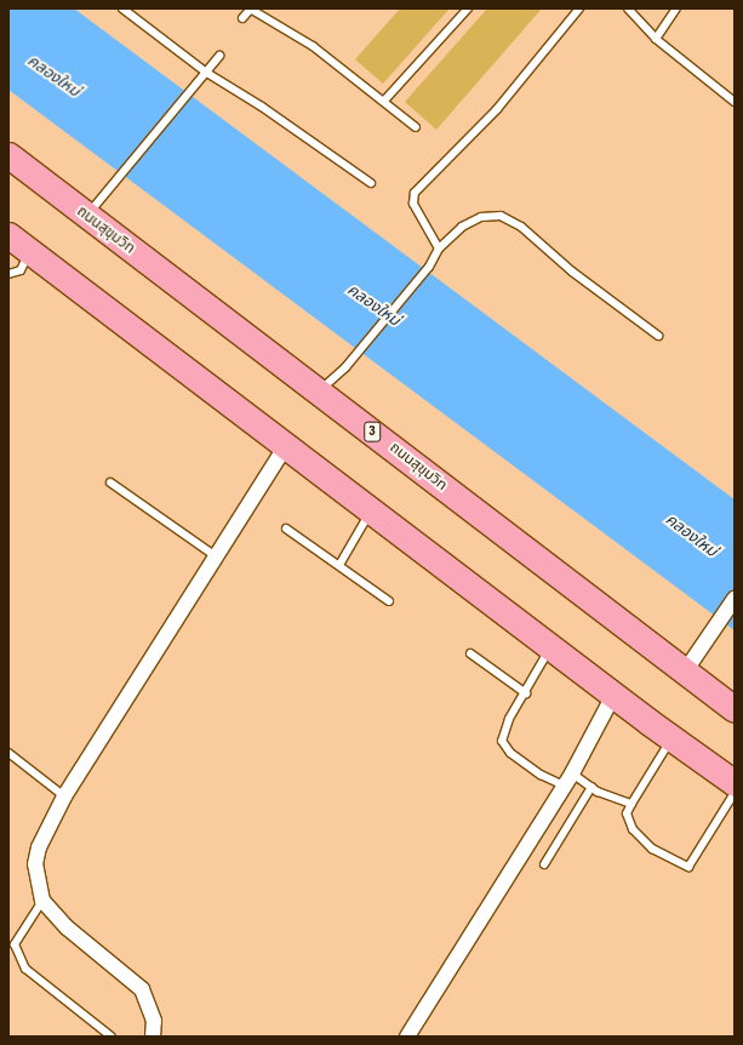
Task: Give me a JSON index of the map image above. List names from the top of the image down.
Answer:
{
  "streets": {
    "highway": ["ถนนสุขุมวิท", "3"]
  },
  "water": ["คลองใหม่"]
}
